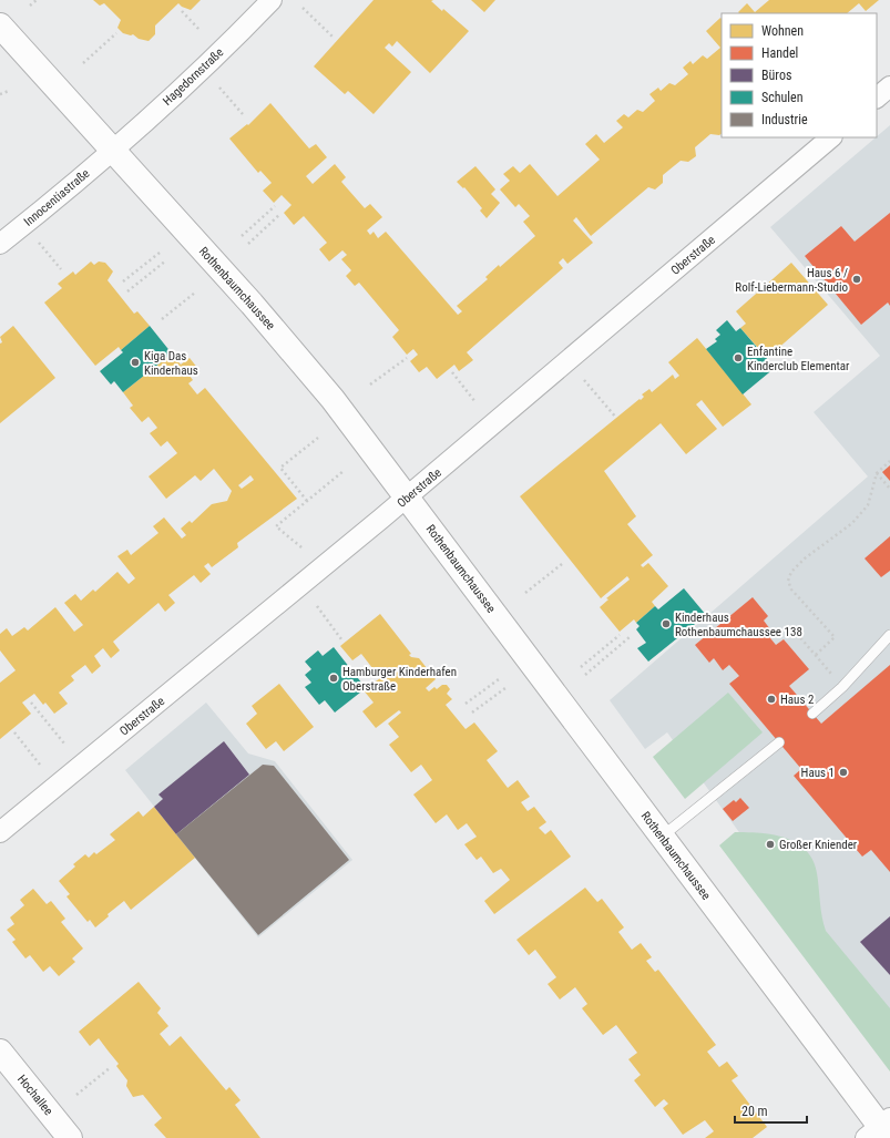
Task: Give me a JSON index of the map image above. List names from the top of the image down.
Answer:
{
  "streets": {
    "main road": ["Rothenbaumchaussee", "Hochallee"],
    "street": ["Hagedornstraße", "Innocentiastraße", "Oberstraße"]
  },
  "crossings": [
    ["Hagedornstraße", "Innocentiastraße"],
    ["Hagedornstraße", "Rothenbaumchaussee"],
    ["Innocentiastraße", "Rothenbaumchaussee"],
    ["Oberstraße", "Rothenbaumchaussee"]
  ],
  "places": [
    "Haus 6 / Rolf-Liebermann-Studio",
    "Enfantine Kinderclub Elementar",
    "Kiga Das Kinderhaus",
    "Kinderhaus Rothenbaumchaussee 138",
    "Hamburger Kinderhafen Oberstraße",
    "Haus 2",
    "Haus 1",
    "Großer Kniender"
  ],
  "legend": [
    "Wohnen",
    "Handel",
    "Büros",
    "Schulen",
    "Industrie"
  ],
  "scale_bar": "20 m"
}
